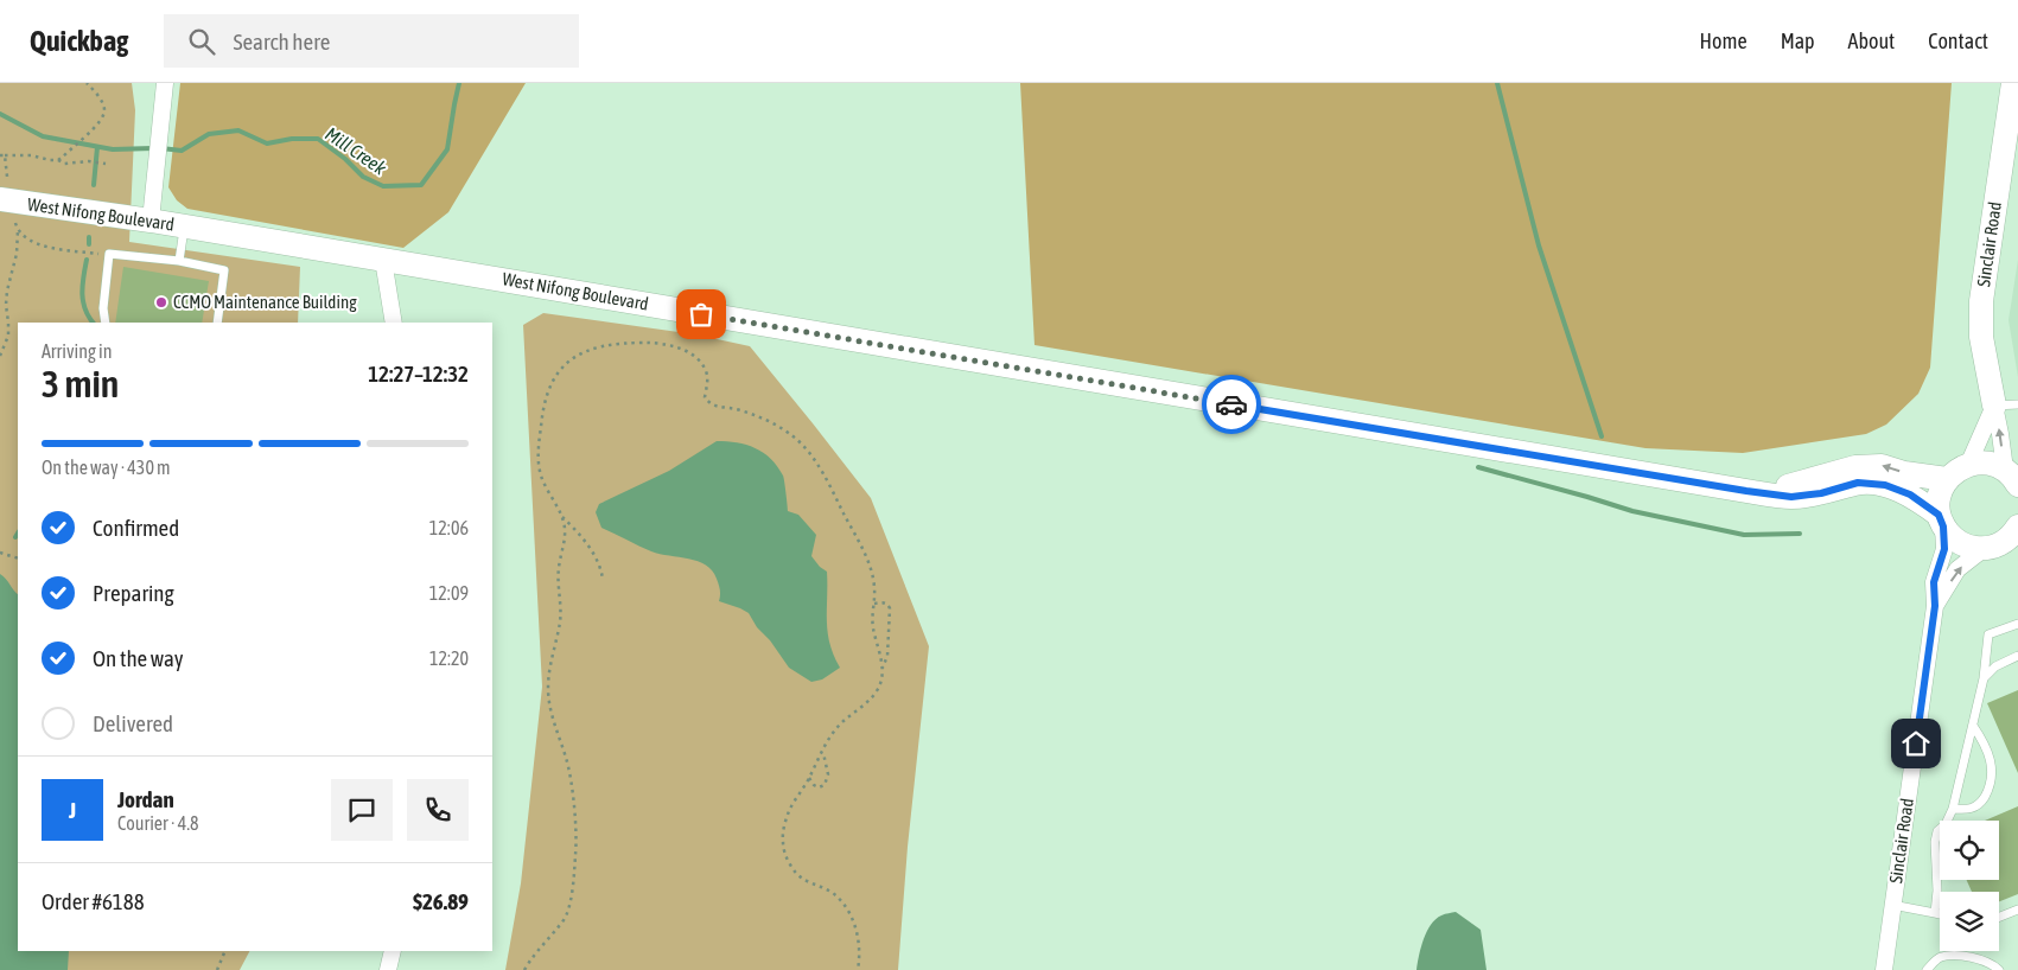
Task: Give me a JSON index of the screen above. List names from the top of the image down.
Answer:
{
  "streets": {
    "main road": ["West Nifong Boulevard", "Sinclair Road"]
  },
  "crossings": [
    ["West Nifong Boulevard", "Sinclair Road"]
  ],
  "water": ["Mill Creek"],
  "places": ["CCMO Maintenance Building"],
  "page": {
    "header": "Quickbag",
    "search": "Search here",
    "nav": [
      "Home",
      "Map",
      "About",
      "Contact"
    ],
    "heading": ["3 min", "Arriving in", "12:27–12:32"],
    "panel": [
      "Jordan",
      "Courier · 4.8",
      "Order #6188",
      "$26.89"
    ],
    "bar": "On the way · 430 m",
    "list": [
      ["Confirmed", "12:06"],
      ["Preparing", "12:09"],
      ["On the way", "12:20"],
      "Delivered"
    ],
    "round": "J"
  }
}
